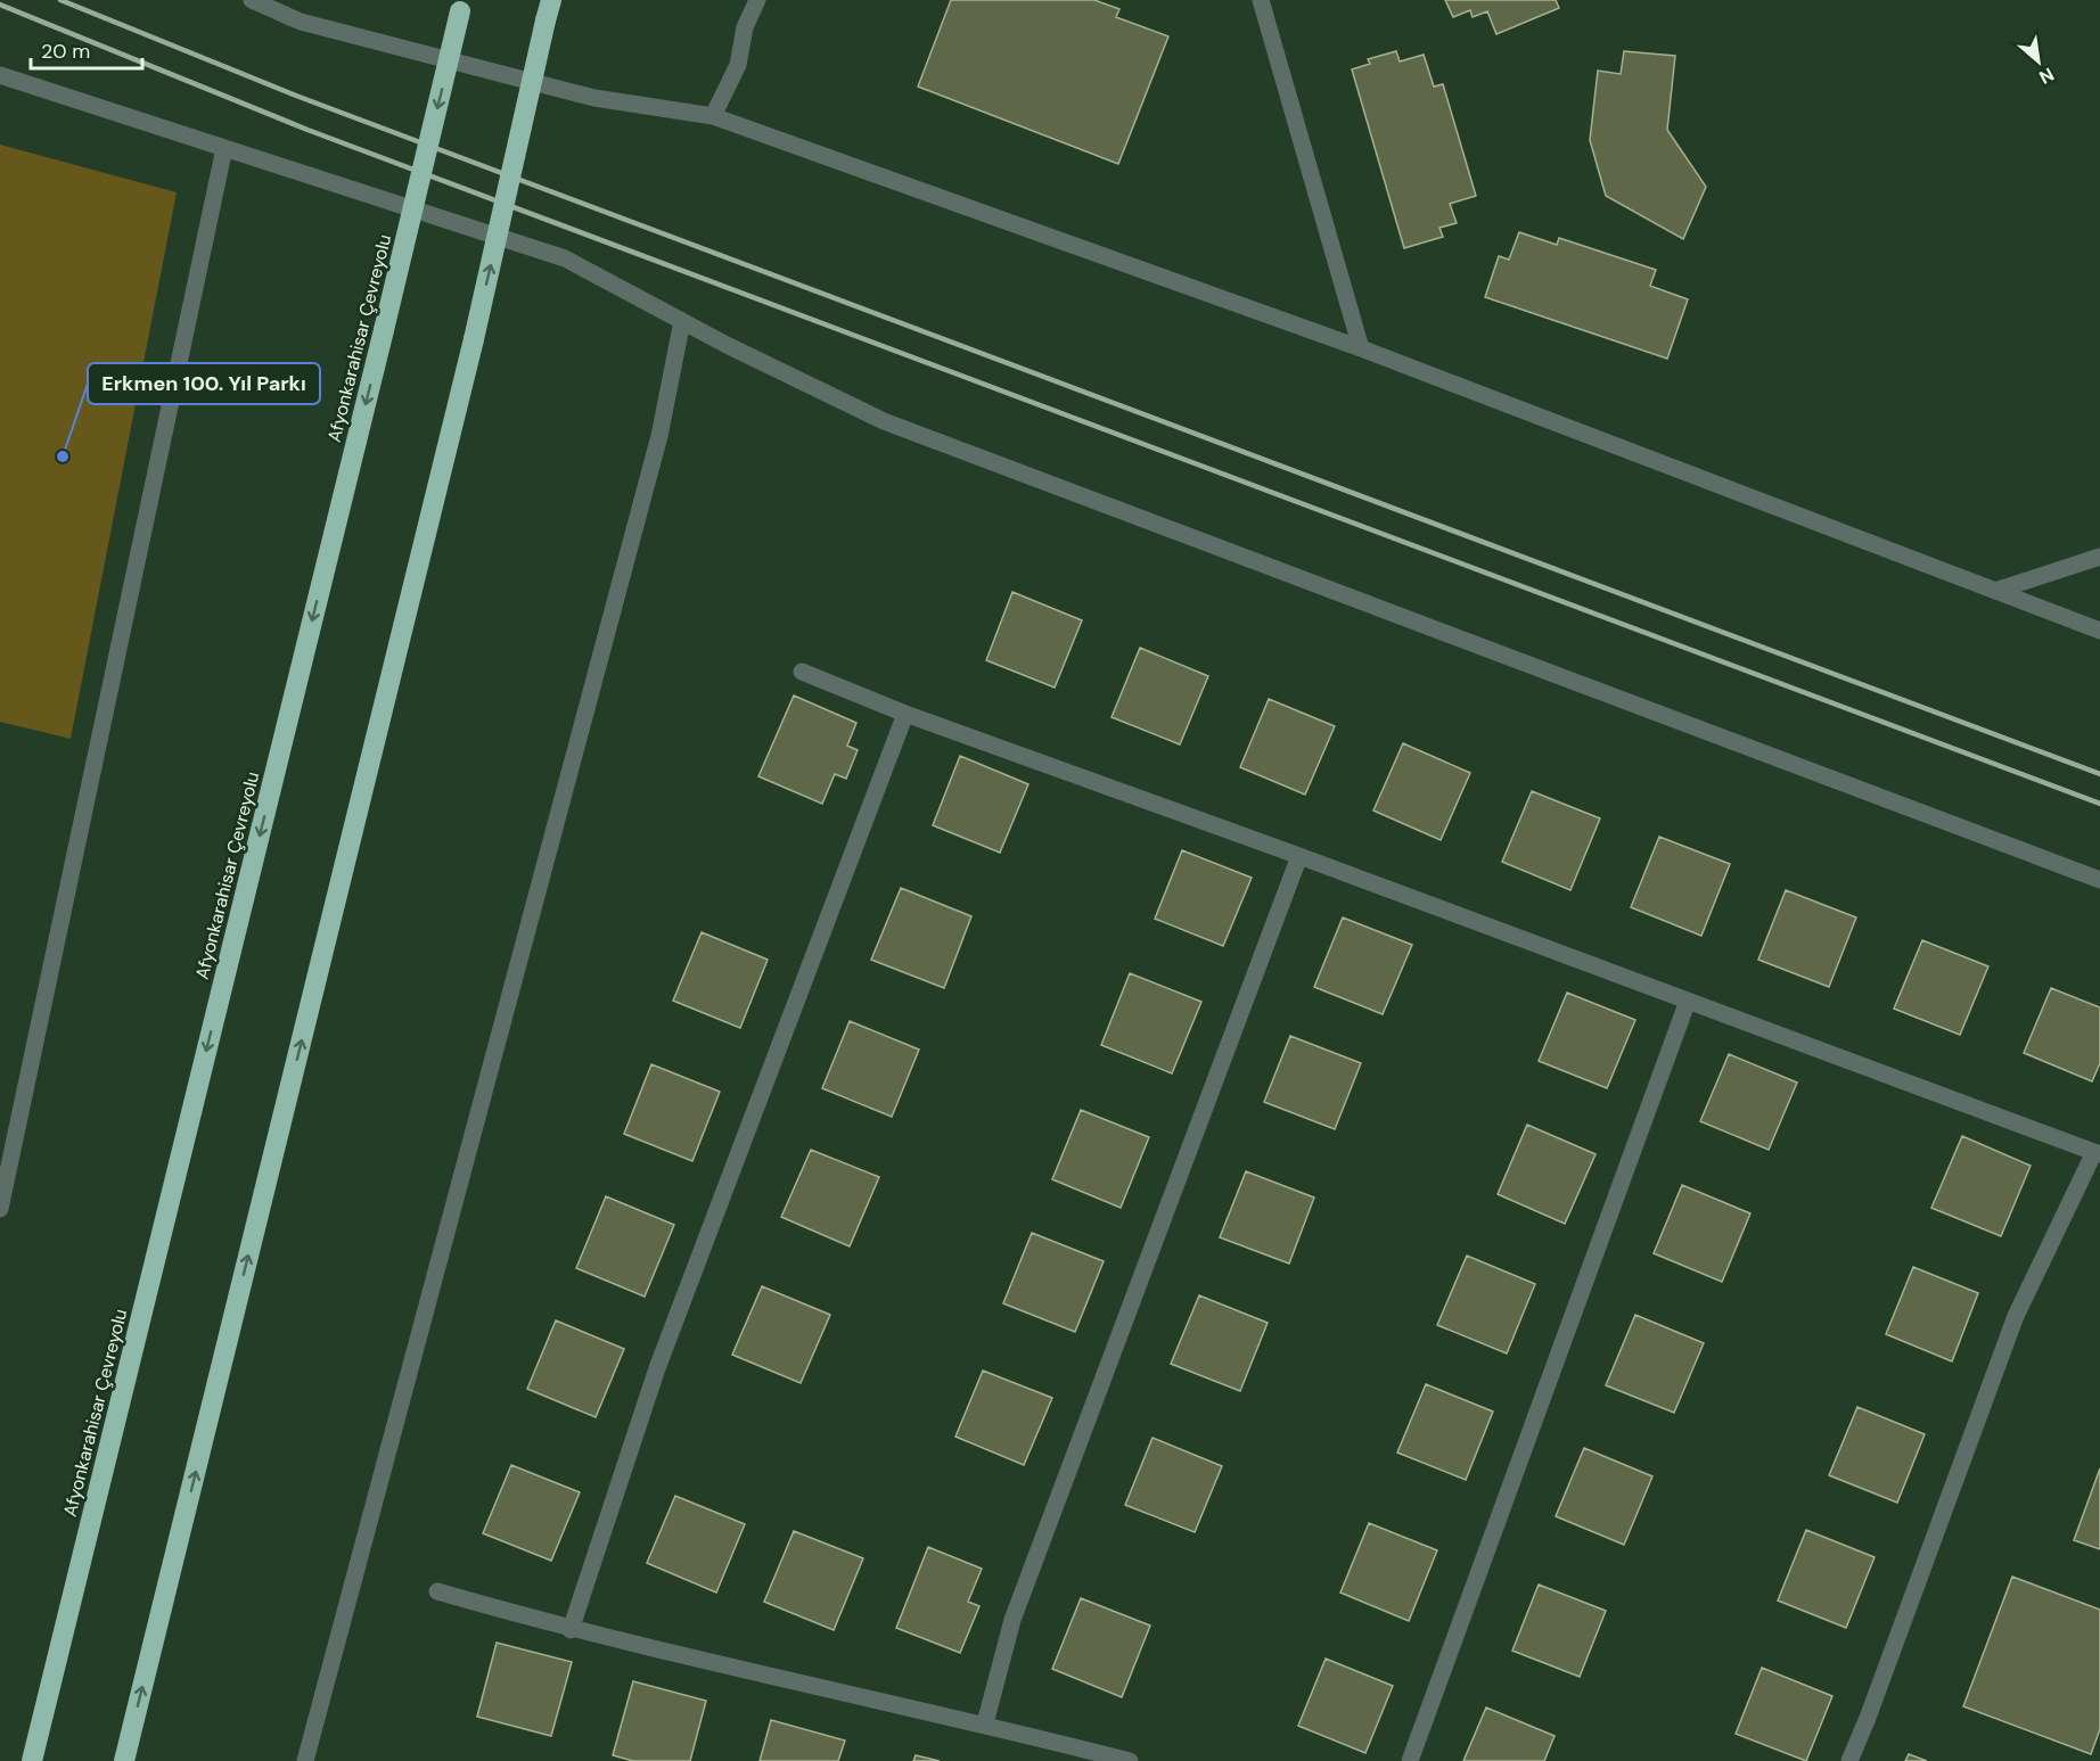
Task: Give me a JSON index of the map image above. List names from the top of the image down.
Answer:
{
  "streets": {
    "highway": ["Afyonkarahisar Çevreyolu"]
  },
  "places": ["Erkmen 100. Yıl Parkı"],
  "scale_bar": "20 m",
  "north": "bottom right"
}
